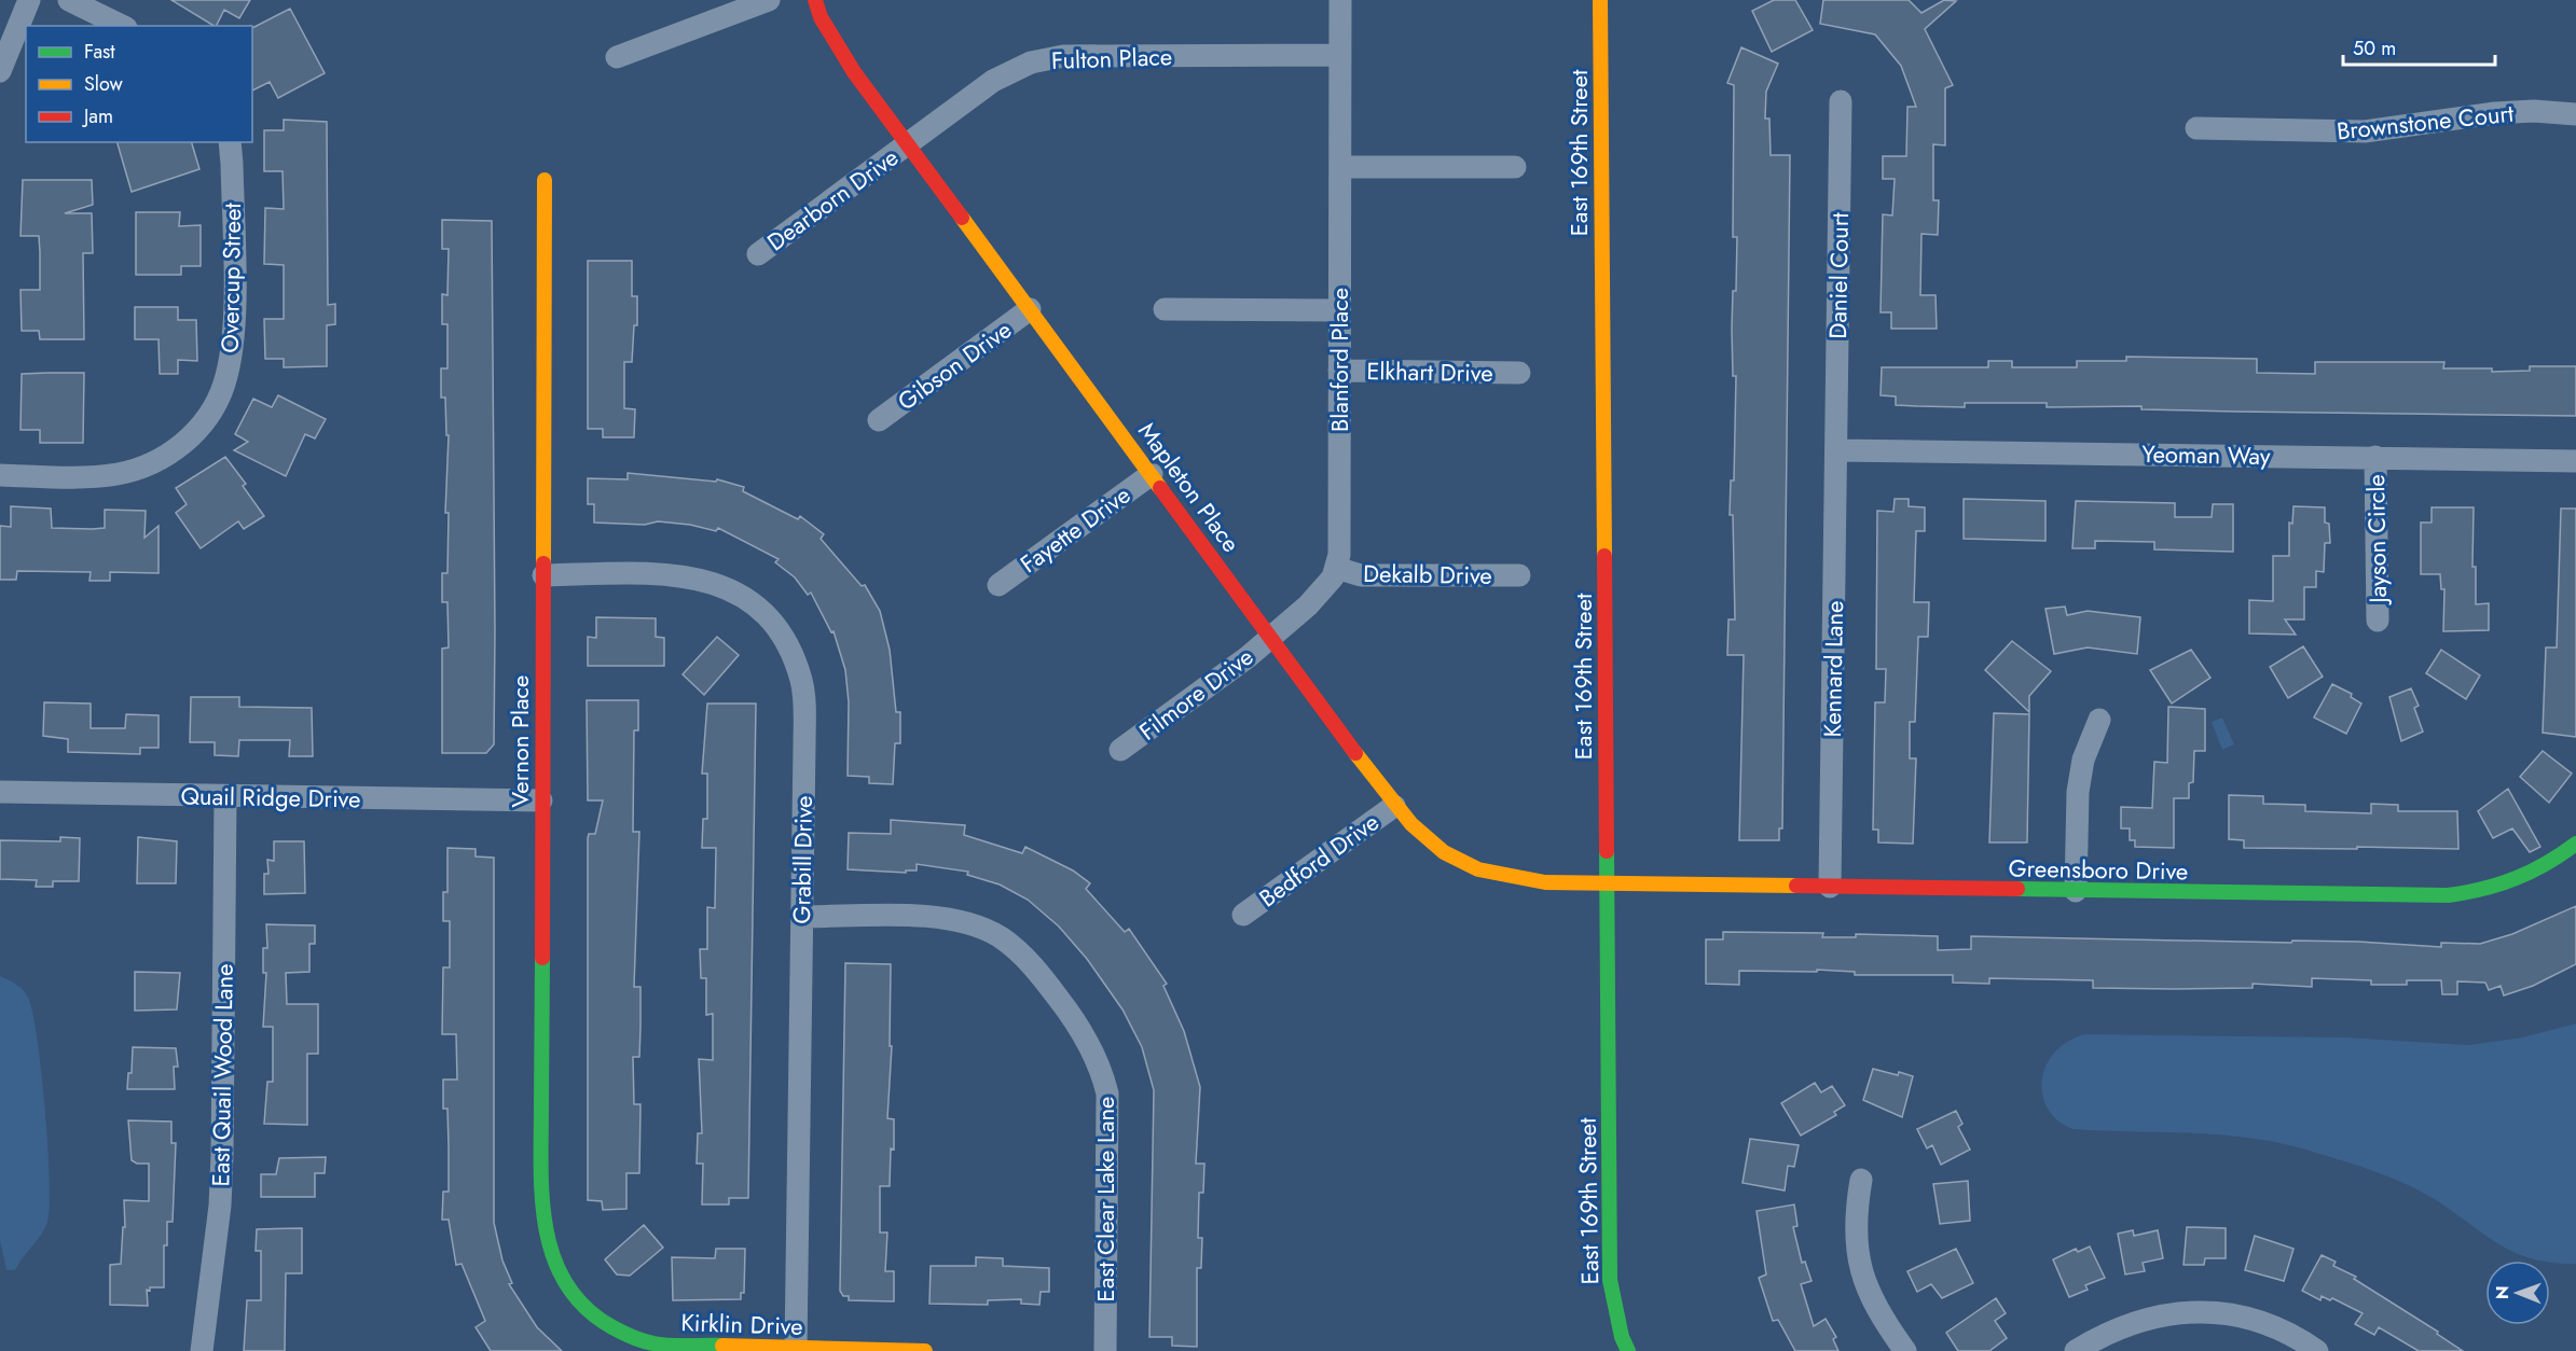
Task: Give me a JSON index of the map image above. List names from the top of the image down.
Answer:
{
  "streets": {
    "street": [
      "Fulton Place",
      "Brownstone Court",
      "East 169th Street",
      "Dearborn Drive",
      "Daniel Court",
      "Overcup Street",
      "Blanford Place",
      "Gibson Drive",
      "Elkhart Drive",
      "Yeoman Way",
      "Mapleton Place",
      "Fayette Drive",
      "Jayson Circle",
      "Dekalb Drive",
      "Kennard Lane",
      "Filmore Drive",
      "Vernon Place",
      "Quail Ridge Drive",
      "Grabill Drive",
      "Bedford Drive",
      "Greensboro Drive",
      "East Quail Wood Lane",
      "East Clear Lake Lane",
      "Kirklin Drive"
    ]
  },
  "crossings": [
    ["Fulton Place", "Dearborn Drive"],
    ["Fulton Place", "Blanford Place"],
    ["Fulton Place", "Mapleton Place"],
    ["East 169th Street", "Mapleton Place"],
    ["East 169th Street", "Greensboro Drive"],
    ["Dearborn Drive", "Mapleton Place"],
    ["Daniel Court", "Yeoman Way"],
    ["Daniel Court", "Kennard Lane"],
    ["Blanford Place", "Elkhart Drive"],
    ["Blanford Place", "Mapleton Place"],
    ["Blanford Place", "Dekalb Drive"],
    ["Blanford Place", "Filmore Drive"],
    ["Gibson Drive", "Mapleton Place"],
    ["Yeoman Way", "Jayson Circle"],
    ["Yeoman Way", "Kennard Lane"],
    ["Mapleton Place", "Fayette Drive"],
    ["Mapleton Place", "Filmore Drive"],
    ["Mapleton Place", "Bedford Drive"],
    ["Mapleton Place", "Greensboro Drive"],
    ["Kennard Lane", "Greensboro Drive"],
    ["Vernon Place", "Quail Ridge Drive"],
    ["Vernon Place", "Grabill Drive"],
    ["Vernon Place", "Kirklin Drive"],
    ["Quail Ridge Drive", "East Quail Wood Lane"],
    ["Grabill Drive", "East Clear Lake Lane"],
    ["Grabill Drive", "Kirklin Drive"]
  ],
  "legend": ["Fast", "Slow", "Jam"],
  "scale_bar": "50 m",
  "north": "left"
}
